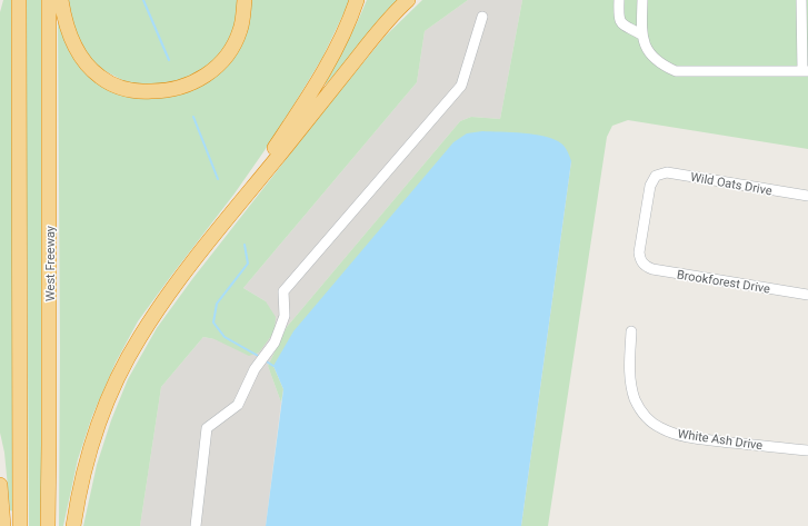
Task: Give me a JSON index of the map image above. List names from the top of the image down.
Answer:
{
  "streets": {
    "highway": ["West Freeway"],
    "street": ["Wild Oats Drive", "Brookforest Drive", "White Ash Drive"]
  },
  "crossings": [
    ["Wild Oats Drive", "Brookforest Drive"]
  ]
}
